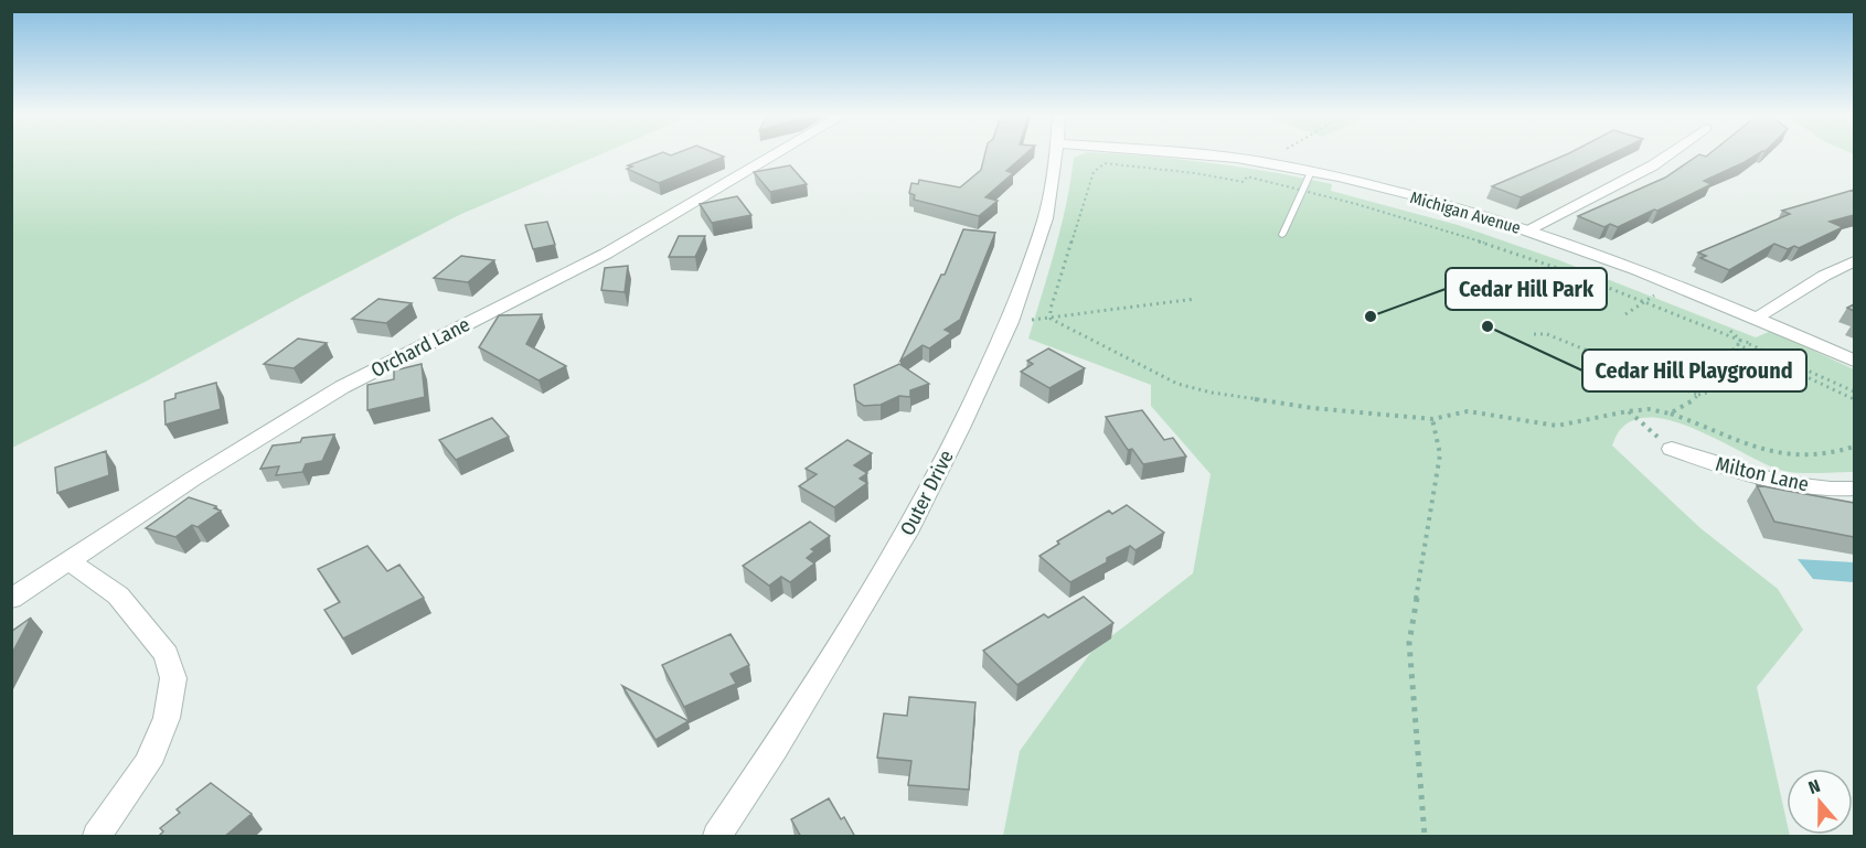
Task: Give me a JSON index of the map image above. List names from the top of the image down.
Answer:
{
  "streets": {
    "street": [
      "Michigan Avenue",
      "Orchard Lane",
      "Milton Lane",
      "Outer Drive"
    ]
  },
  "places": ["Cedar Hill Park", "Cedar Hill Playground"],
  "north": "top"
}
